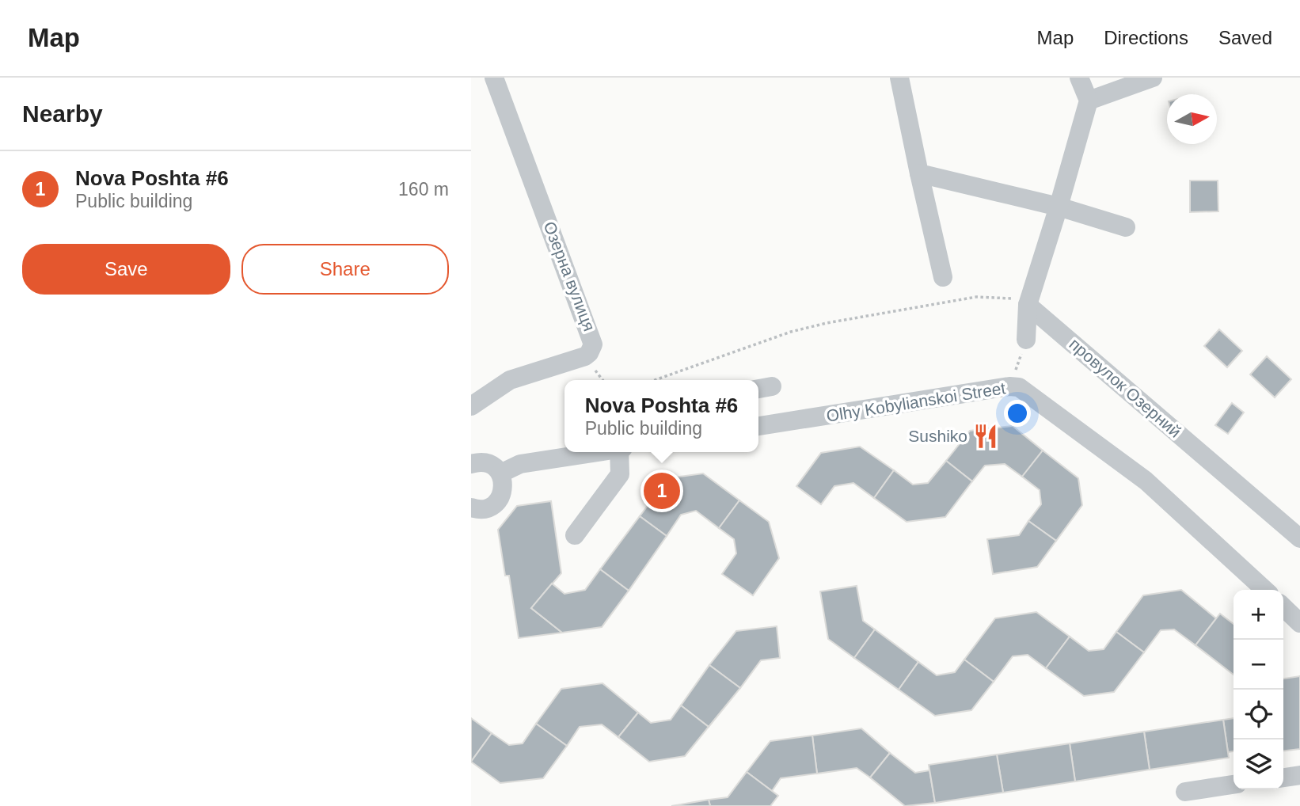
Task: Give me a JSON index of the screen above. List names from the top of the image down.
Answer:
{
  "streets": {
    "street": ["Озерна вулиця", "провулок Озерний", "Olhy Kobylianskoi Street"]
  },
  "places": {
    "restaurant": ["Sushiko"]
  },
  "north": "right",
  "page": {
    "header": "Map",
    "nav": ["Map", "Directions", "Saved"],
    "heading": "Nearby",
    "list": [
      {
        "mark": "1",
        "name": "Nova Poshta #6",
        "note": "Public building",
        "value": "160 m"
      }
    ],
    "buttons": ["Save", "Share"],
    "popup": ["Nova Poshta #6", "Public building"],
    "pins": "1",
    "map_buttons": ["+", "−"]
  }
}
